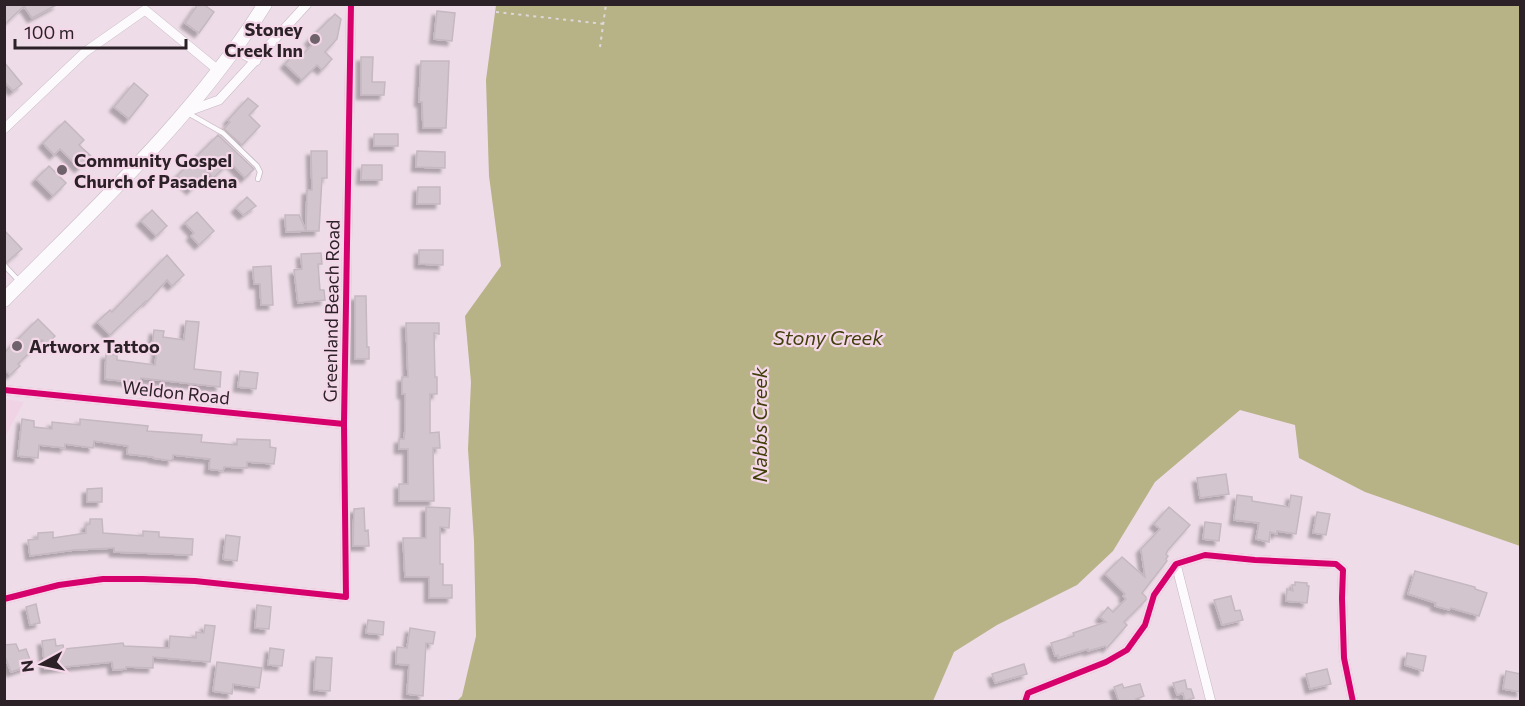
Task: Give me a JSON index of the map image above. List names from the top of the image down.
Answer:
{
  "streets": {
    "street": ["Greenland Beach Road", "Weldon Road"]
  },
  "crossings": [
    ["Greenland Beach Road", "Weldon Road"]
  ],
  "water": ["Stony Creek", "Nabbs Creek"],
  "places": ["Stoney Creek Inn", "Community Gospel Church of Pasadena", "Artworx Tattoo"],
  "scale_bar": "100 m",
  "north": "left"
}
